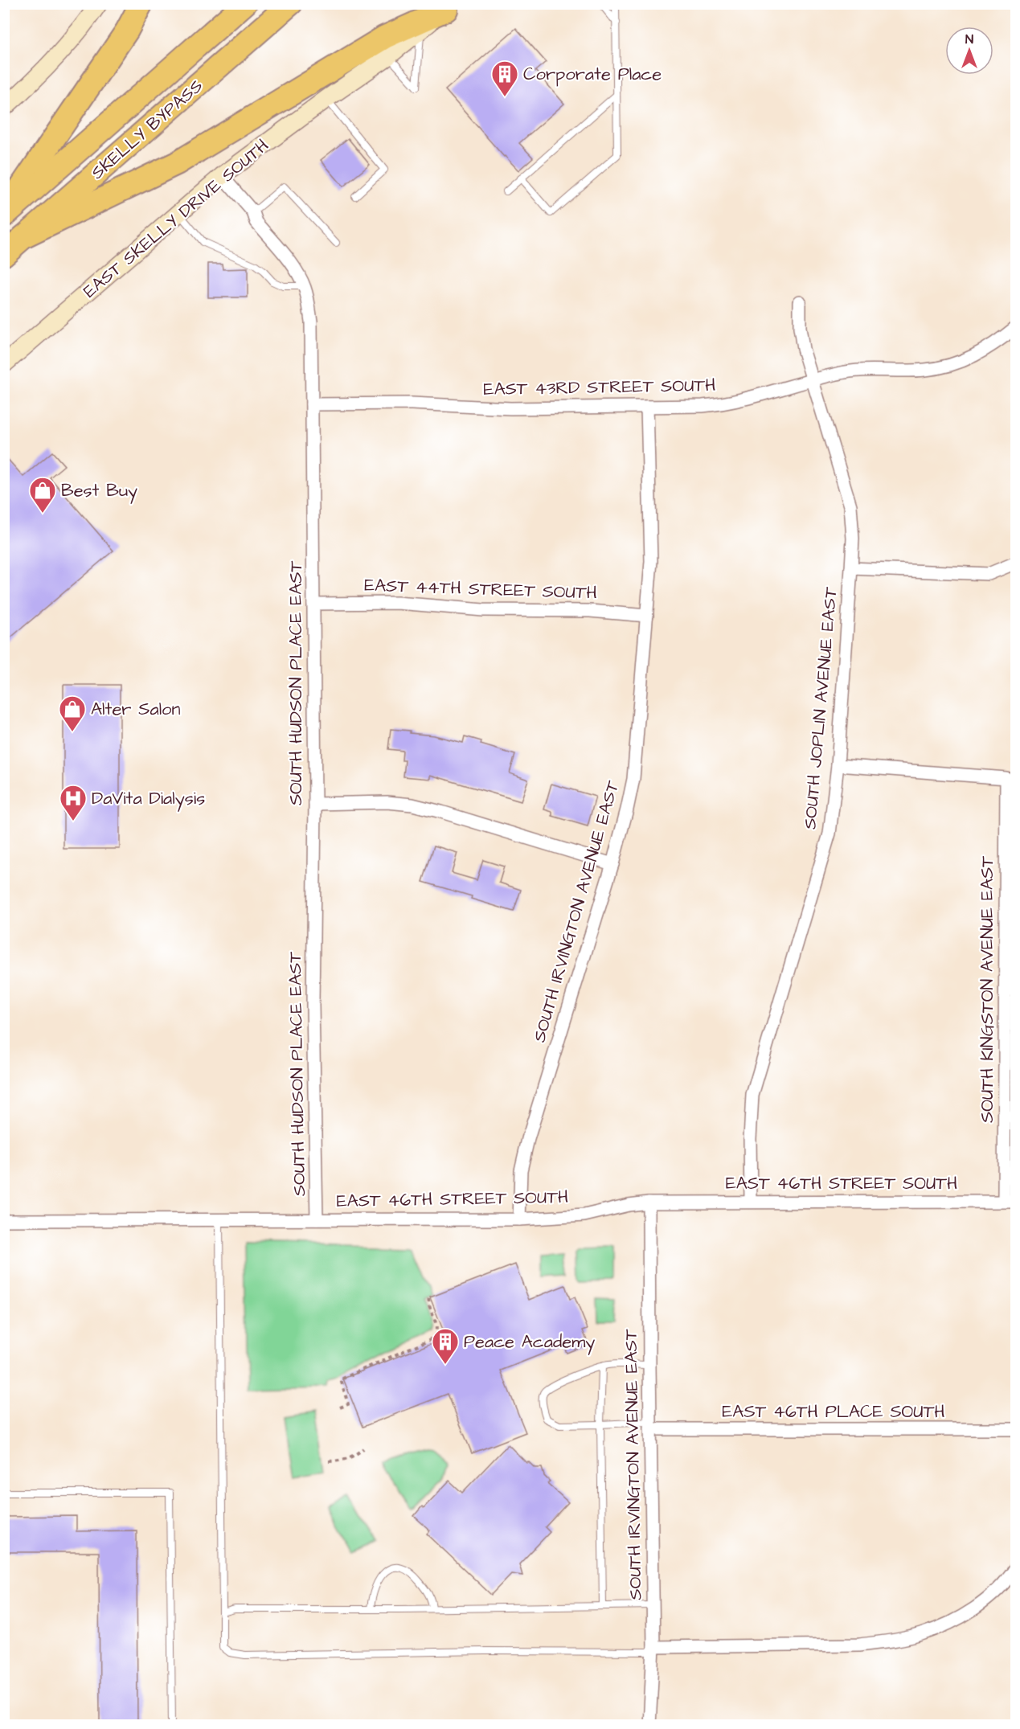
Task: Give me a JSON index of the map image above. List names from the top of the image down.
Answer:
{
  "streets": {
    "highway": ["SKELLY BYPASS"],
    "main road": ["EAST SKELLY DRIVE SOUTH"],
    "street": [
      "EAST 43RD STREET SOUTH",
      "EAST 44TH STREET SOUTH",
      "SOUTH HUDSON PLACE EAST",
      "SOUTH JOPLIN AVENUE EAST",
      "SOUTH IRVINGTON AVENUE EAST",
      "SOUTH KINGSTON AVENUE EAST",
      "EAST 46TH STREET SOUTH",
      "EAST 46TH PLACE SOUTH"
    ]
  },
  "crossings": [
    ["EAST SKELLY DRIVE SOUTH", "SOUTH HUDSON PLACE EAST"],
    ["EAST 43RD STREET SOUTH", "SOUTH HUDSON PLACE EAST"],
    ["EAST 43RD STREET SOUTH", "SOUTH JOPLIN AVENUE EAST"],
    ["EAST 43RD STREET SOUTH", "SOUTH IRVINGTON AVENUE EAST"],
    ["EAST 44TH STREET SOUTH", "SOUTH HUDSON PLACE EAST"],
    ["EAST 44TH STREET SOUTH", "SOUTH IRVINGTON AVENUE EAST"],
    ["SOUTH HUDSON PLACE EAST", "EAST 46TH STREET SOUTH"],
    ["SOUTH JOPLIN AVENUE EAST", "SOUTH KINGSTON AVENUE EAST"],
    ["SOUTH JOPLIN AVENUE EAST", "EAST 46TH STREET SOUTH"],
    ["SOUTH IRVINGTON AVENUE EAST", "EAST 46TH STREET SOUTH"],
    ["SOUTH IRVINGTON AVENUE EAST", "EAST 46TH PLACE SOUTH"],
    ["SOUTH KINGSTON AVENUE EAST", "EAST 46TH STREET SOUTH"]
  ],
  "places": {
    "building": ["Corporate Place", "Peace Academy"],
    "shop": ["Best Buy", "Alter Salon"],
    "hospital": ["DaVita Dialysis"]
  },
  "north": "top"
}
